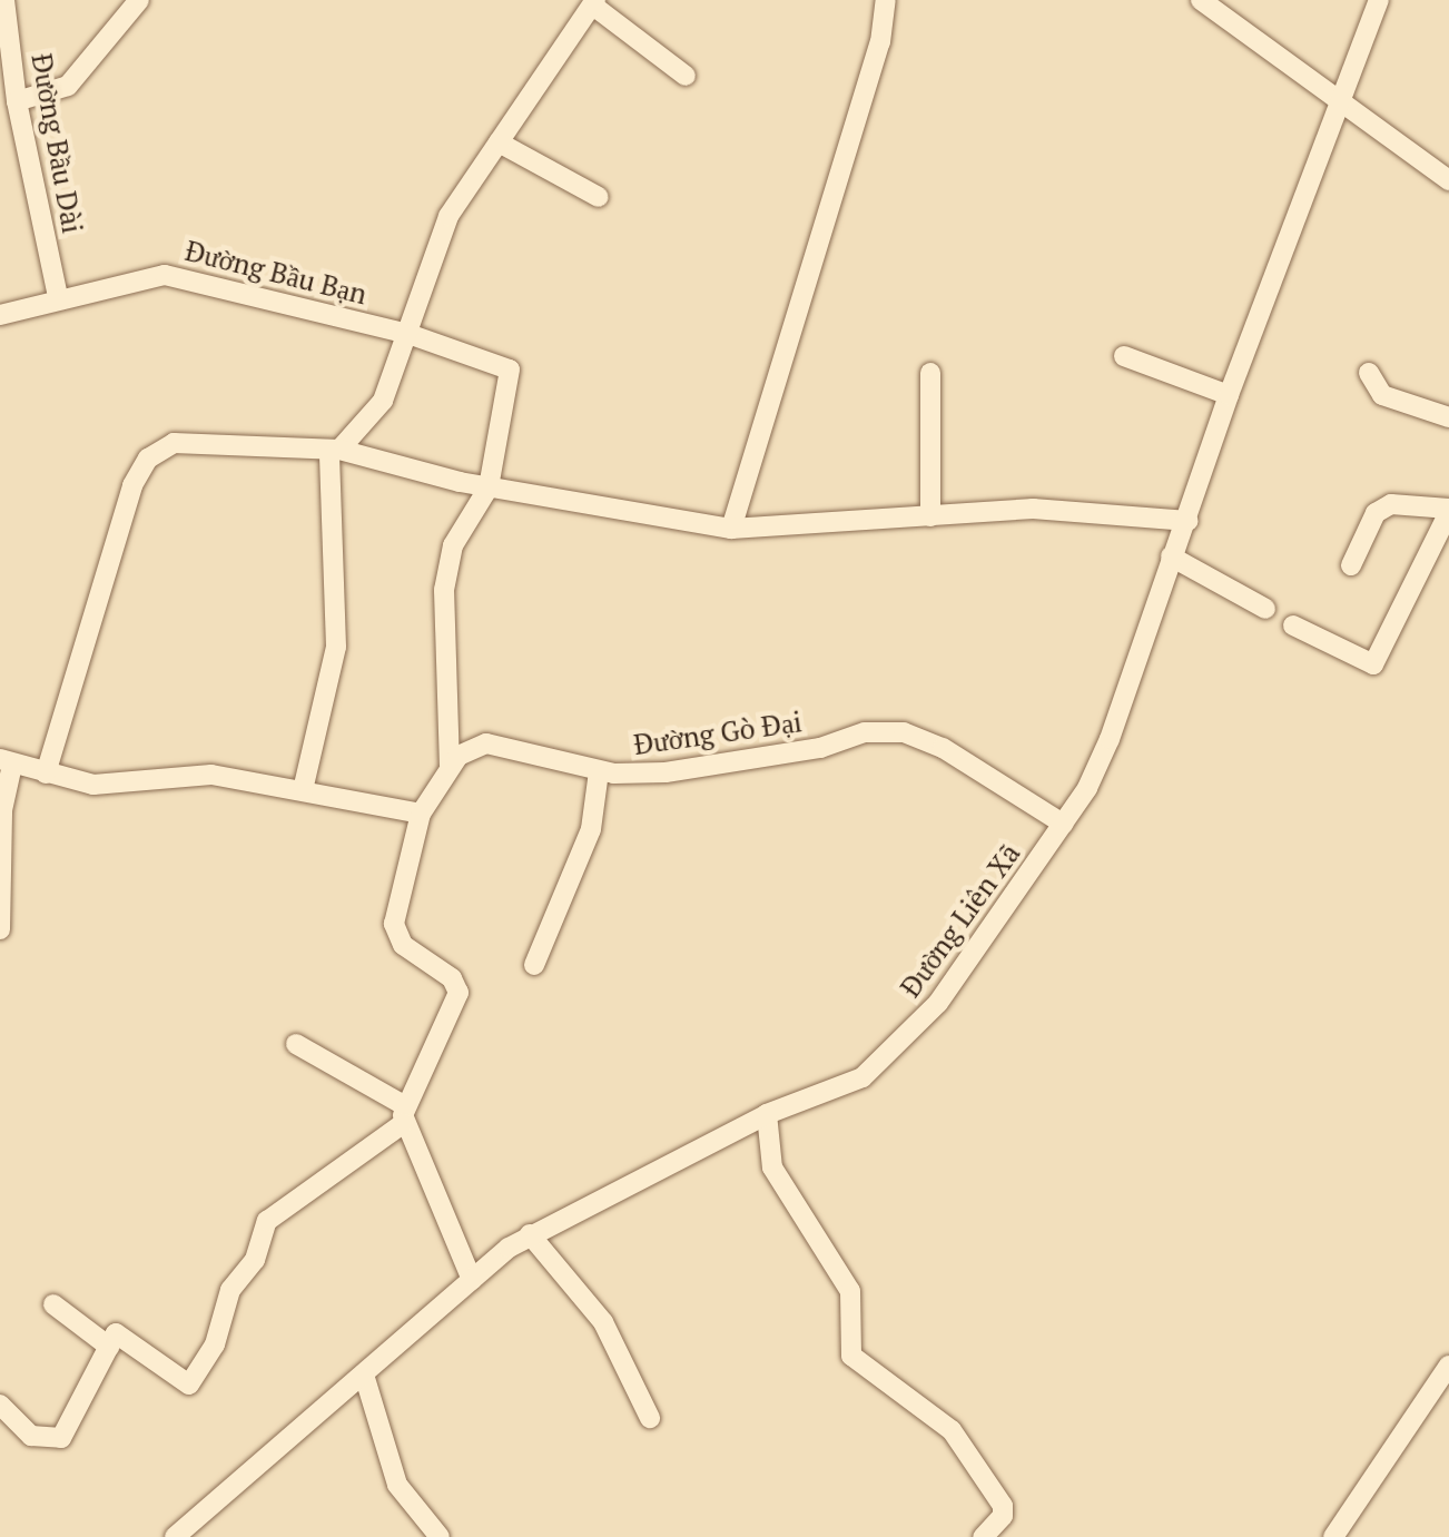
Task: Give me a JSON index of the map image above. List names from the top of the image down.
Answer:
{
  "streets": {
    "street": [
      "Đường Bầu Dài",
      "Đường Bầu Bạn",
      "Đường Gò Đại",
      "Đường Liên Xã"
    ]
  },
  "crossings": [
    ["Đường Bầu Dài", "Đường Bầu Bạn"],
    ["Đường Gò Đại", "Đường Liên Xã"]
  ]
}
